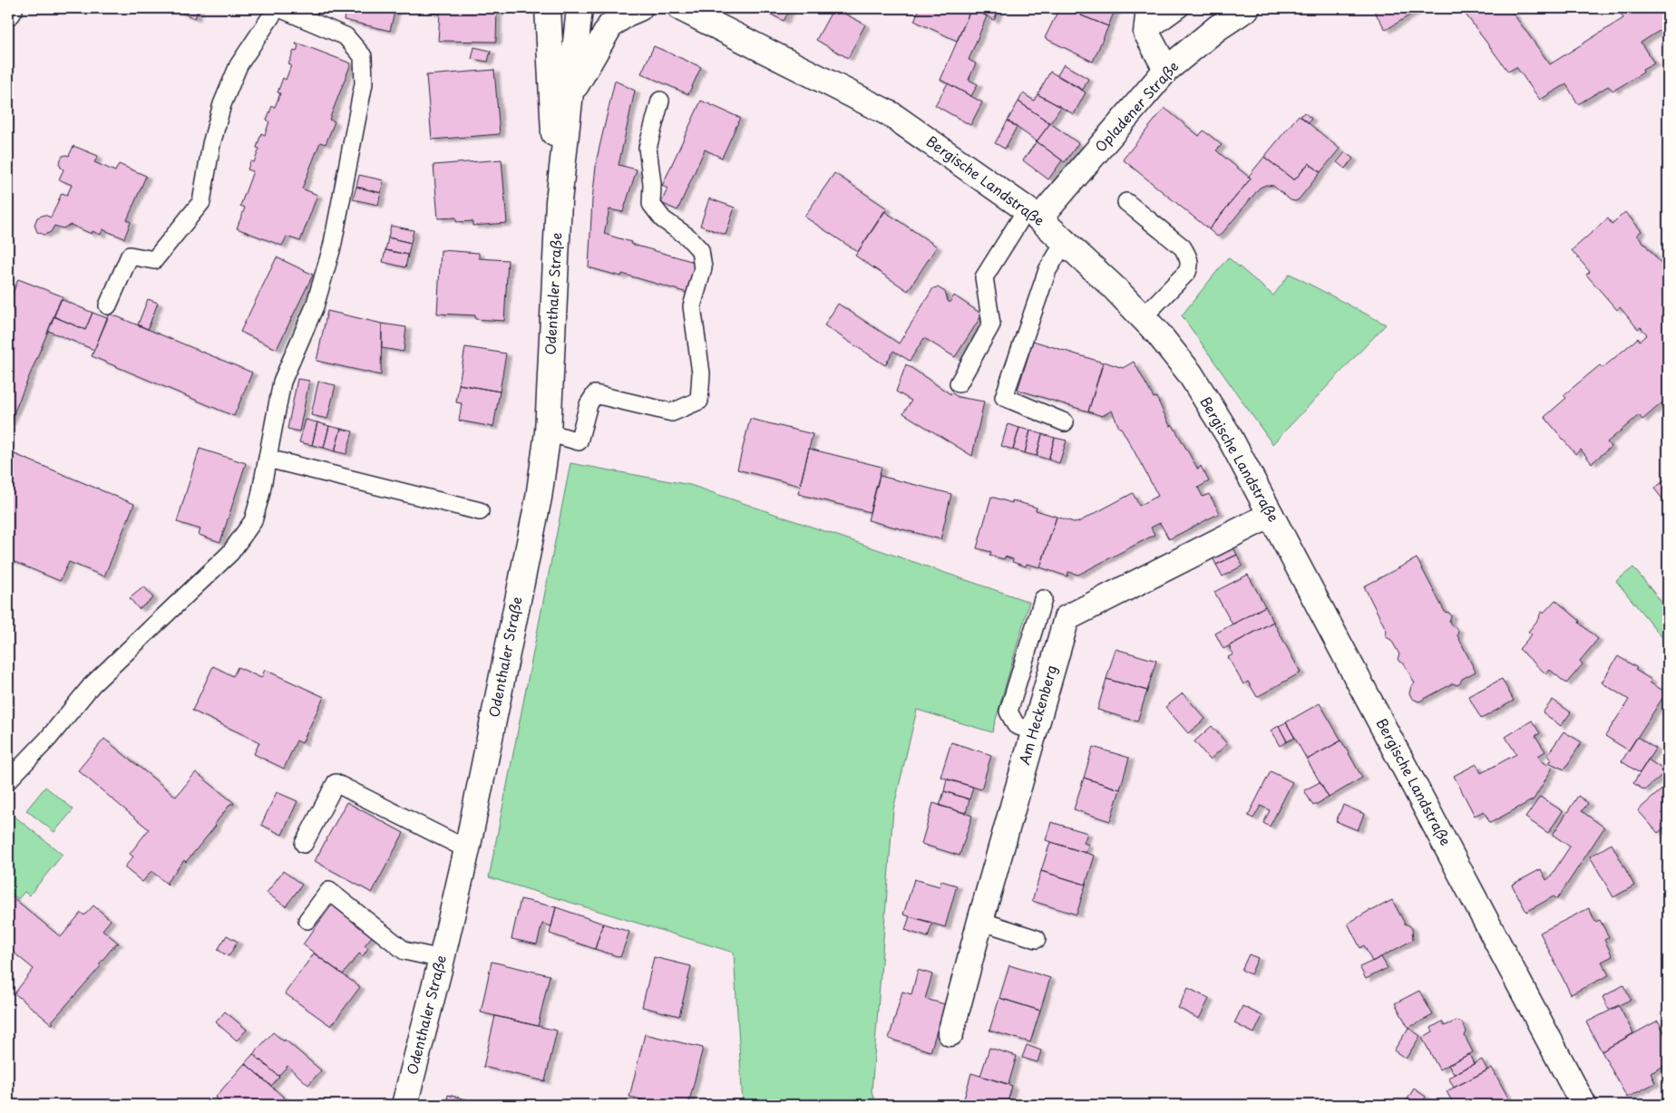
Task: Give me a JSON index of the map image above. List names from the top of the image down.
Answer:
{
  "streets": {
    "main road": [
      "Opladener Straße",
      "Bergische Landstraße",
      "Odenthaler Straße",
      "Am Heckenberg"
    ]
  },
  "crossings": [
    ["Opladener Straße", "Bergische Landstraße"],
    ["Bergische Landstraße", "Am Heckenberg"]
  ]
}
